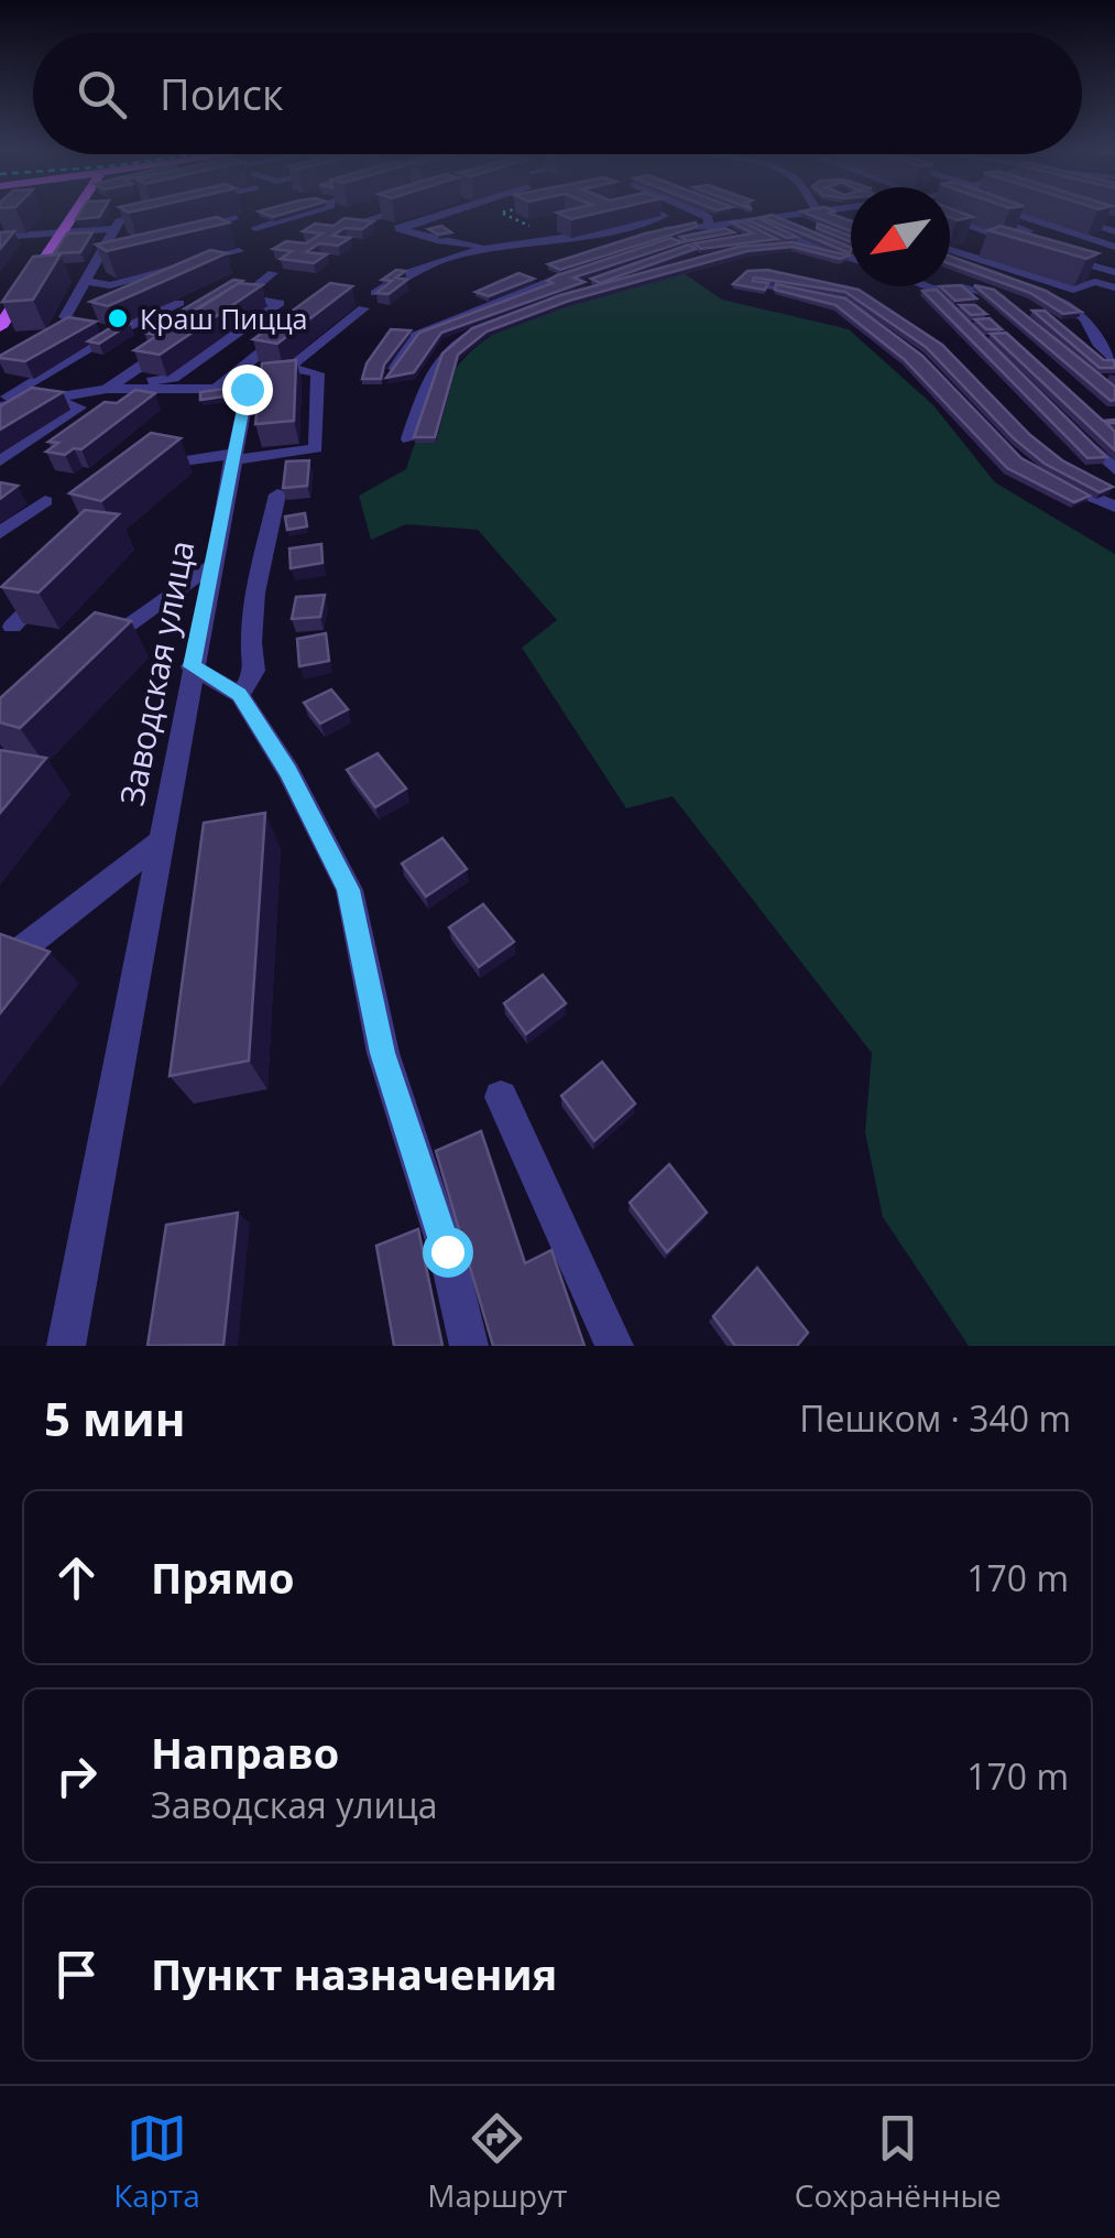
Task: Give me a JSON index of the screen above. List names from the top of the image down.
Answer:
{
  "streets": {
    "street": ["Заводская улица"]
  },
  "places": ["Краш Пицца"],
  "north": "bottom left",
  "page": {
    "search": "Поиск",
    "heading": ["5 мин", "Пешком · 340 m"],
    "list": [
      ["Прямо", "170 m"],
      ["Направо", "Заводская улица", "170 m"],
      "Пункт назначения"
    ],
    "nav": ["Карта", "Маршрут", "Сохранённые"]
  }
}
